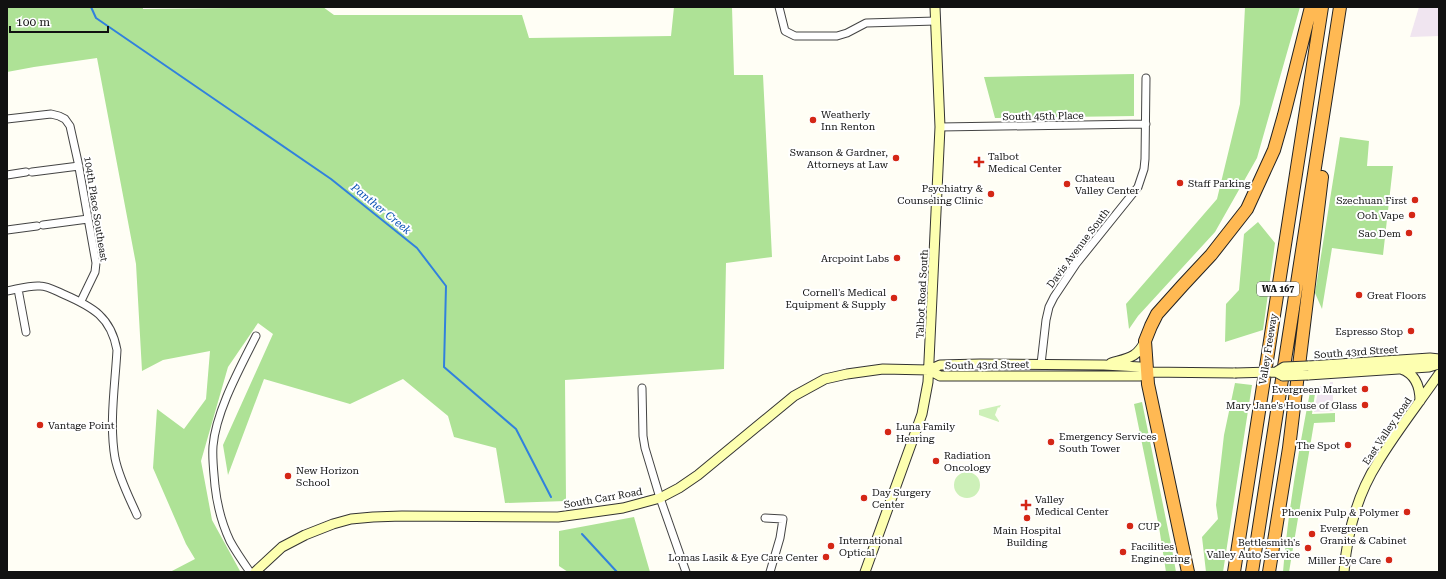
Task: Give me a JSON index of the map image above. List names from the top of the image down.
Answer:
{
  "streets": {
    "highway": ["WA 167", "Valley Freeway"],
    "main road": [
      "Talbot Road South",
      "South 43rd Street",
      "East Valley Road",
      "South Carr Road"
    ],
    "street": ["South 45th Place", "104th Place Southeast", "Davis Avenue South"]
  },
  "crossings": [
    ["South 45th Place", "Davis Avenue South"],
    ["South 45th Place", "Talbot Road South"],
    ["Davis Avenue South", "South 43rd Street"],
    ["Talbot Road South", "South 43rd Street"],
    ["Talbot Road South", "South Carr Road"],
    ["South 43rd Street", "South Carr Road"]
  ],
  "water": ["Panther Creek"],
  "places": {
    "other": [
      "Weatherly Inn Renton",
      "Swanson & Gardner, Attorneys at Law",
      "Staff Parking",
      "Chateau Valley Center",
      "Psychiatry & Counseling Clinic",
      "Szechuan First",
      "Ooh Vape",
      "Sao Dem",
      "Arcpoint Labs",
      "Great Floors",
      "Cornell's Medical Equipment & Supply",
      "Espresso Stop",
      "Evergreen Market",
      "Mary Jane's House of Glass",
      "Vantage Point",
      "Luna Family Hearing",
      "Emergency Services South Tower",
      "The Spot",
      "Radiation Oncology",
      "New Horizon School",
      "Day Surgery Center",
      "Phoenix Pulp & Polymer",
      "Main Hospital Building",
      "CUP",
      "Evergreen Granite & Cabinet",
      "International Optical",
      "Bettlesmith's Valley Auto Service",
      "Facilities Engineering",
      "Lomas Lasik & Eye Care Center",
      "Miller Eye Care"
    ],
    "health": ["Talbot Medical Center", "Valley Medical Center"]
  },
  "scale_bar": "100 m"
}
